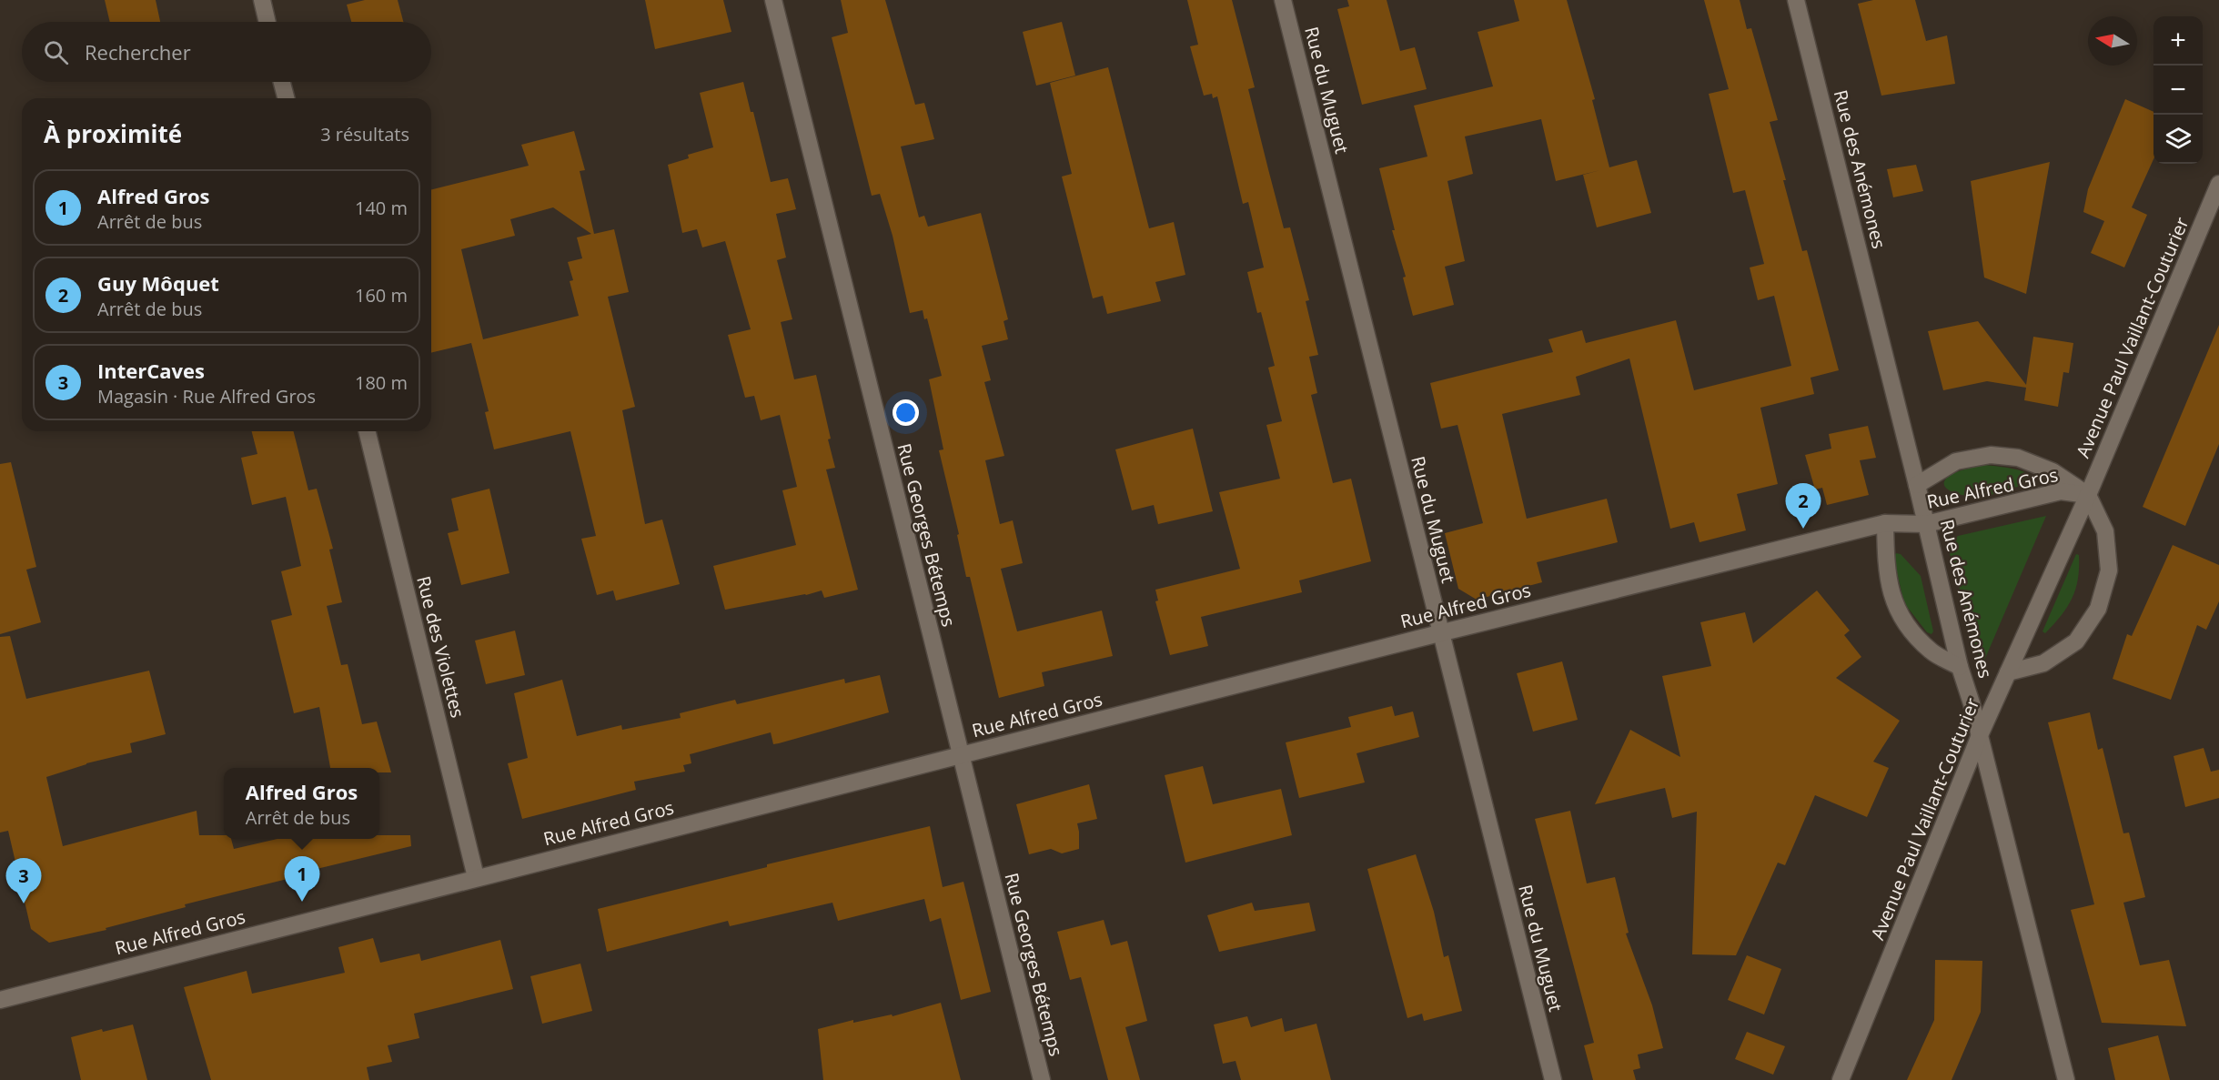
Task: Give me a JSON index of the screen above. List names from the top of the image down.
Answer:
{
  "streets": {
    "street": [
      "Rue du Muguet",
      "Rue des Anémones",
      "Avenue Paul Vaillant-Couturier",
      "Rue Alfred Gros",
      "Rue Georges Bétemps",
      "Rue des Violettes"
    ]
  },
  "crossings": [
    ["Rue du Muguet", "Rue Alfred Gros"],
    ["Rue des Anémones", "Avenue Paul Vaillant-Couturier"],
    ["Rue des Anémones", "Rue Alfred Gros"],
    ["Avenue Paul Vaillant-Couturier", "Rue Alfred Gros"],
    ["Rue Alfred Gros", "Rue Georges Bétemps"],
    ["Rue Alfred Gros", "Rue des Violettes"]
  ],
  "north": "left",
  "page": {
    "map_buttons": ["+", "−"],
    "search": "Rechercher",
    "heading": ["À proximité", "3 résultats"],
    "list": [
      {
        "mark": "1",
        "name": "Alfred Gros",
        "note": "Arrêt de bus",
        "value": "140 m"
      },
      {
        "mark": "2",
        "name": "Guy Môquet",
        "note": "Arrêt de bus",
        "value": "160 m"
      },
      {
        "mark": "3",
        "name": "InterCaves",
        "note": "Magasin · Rue Alfred Gros",
        "value": "180 m"
      }
    ],
    "pins": ["2", "1", "3"],
    "popup": ["Alfred Gros", "Arrêt de bus"]
  }
}
